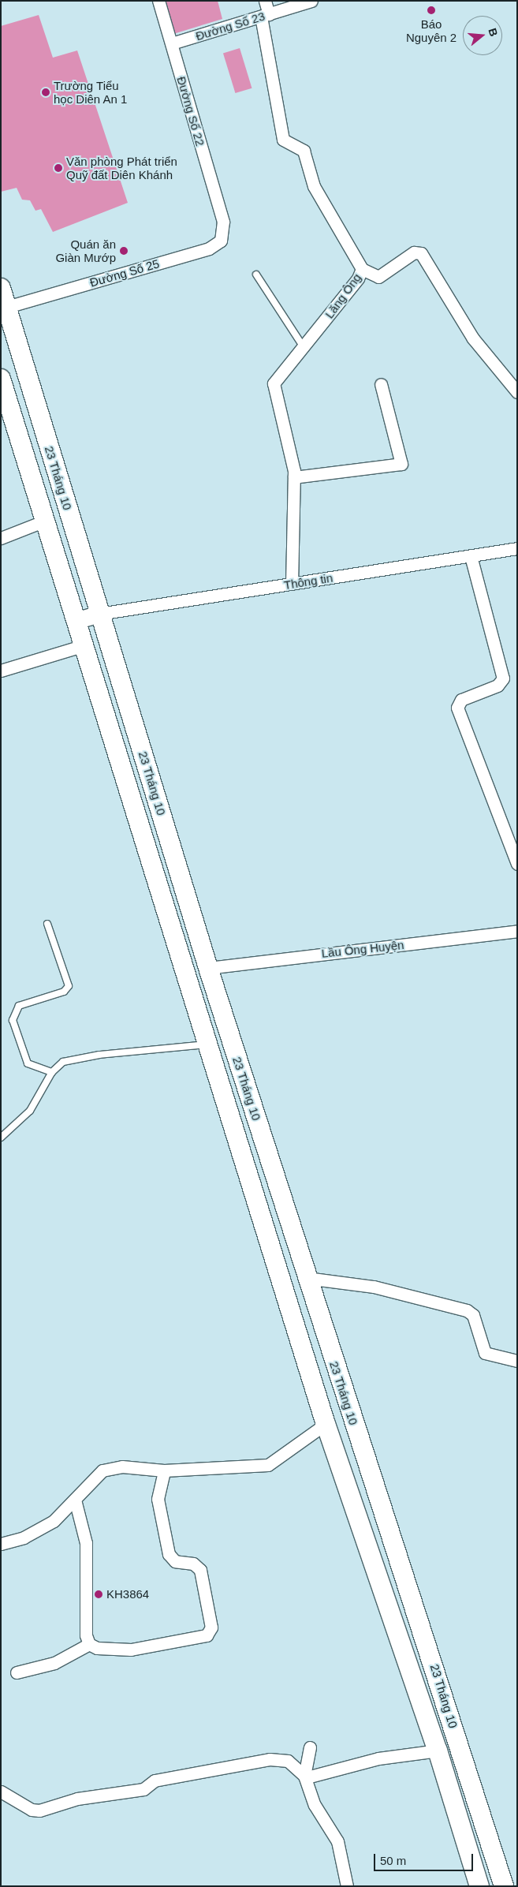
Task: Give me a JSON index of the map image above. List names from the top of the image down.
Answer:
{
  "streets": {
    "main road": ["23 Tháng 10"],
    "street": [
      "Đường Số 23",
      "Đường Số 22",
      "Đường Số 25",
      "Lăng Ông",
      "Thông tin",
      "Lầu Ông Huyện"
    ]
  },
  "crossings": [
    ["Đường Số 23", "Đường Số 22"],
    ["Đường Số 23", "Lăng Ông"],
    ["Đường Số 22", "Đường Số 25"],
    ["Đường Số 25", "23 Tháng 10"],
    ["Lăng Ông", "Thông tin"],
    ["23 Tháng 10", "Thông tin"],
    ["23 Tháng 10", "Lầu Ông Huyện"]
  ],
  "places": [
    "Báo Nguyên 2",
    "Trường Tiểu học Diên An 1",
    "Văn phòng Phát triển Quỹ đất Diên Khánh",
    "Quán ăn Giàn Mướp",
    "KH3864"
  ],
  "scale_bar": "50 m",
  "north": "right"
}
